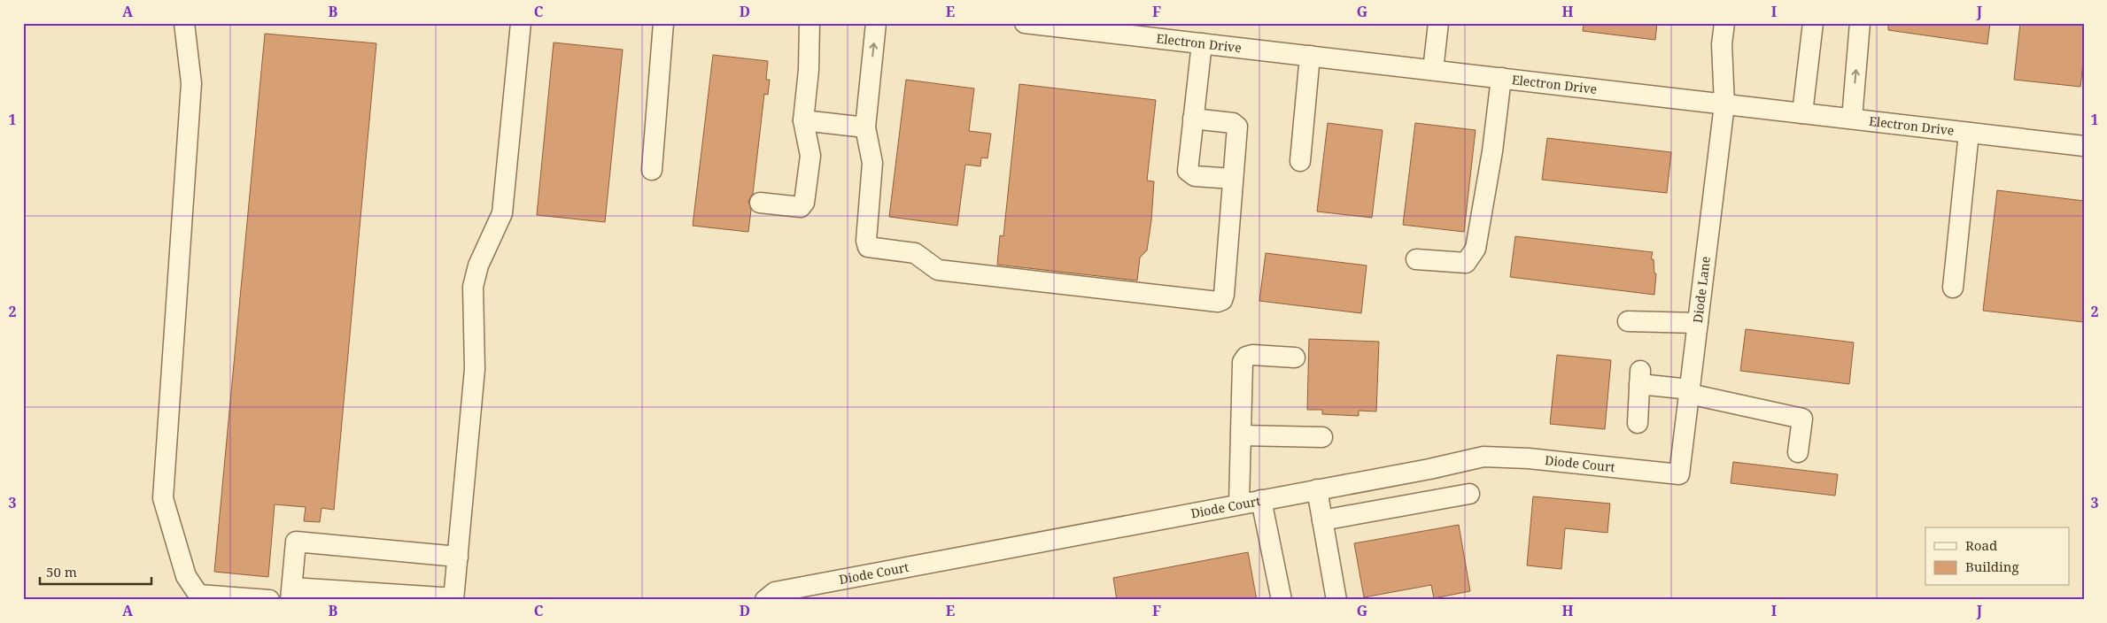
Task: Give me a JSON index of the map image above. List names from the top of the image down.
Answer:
{
  "streets": {
    "street": ["Electron Drive", "Diode Lane", "Diode Court"]
  },
  "crossings": [
    ["Electron Drive", "Diode Lane"],
    ["Diode Lane", "Diode Court"]
  ],
  "legend": ["Road", "Building"],
  "scale_bar": "50 m",
  "grid": {
    "columns": [
      "A",
      "B",
      "C",
      "D",
      "E",
      "F",
      "G",
      "H",
      "I",
      "J"
    ],
    "rows": ["1", "2", "3"]
  }
}
